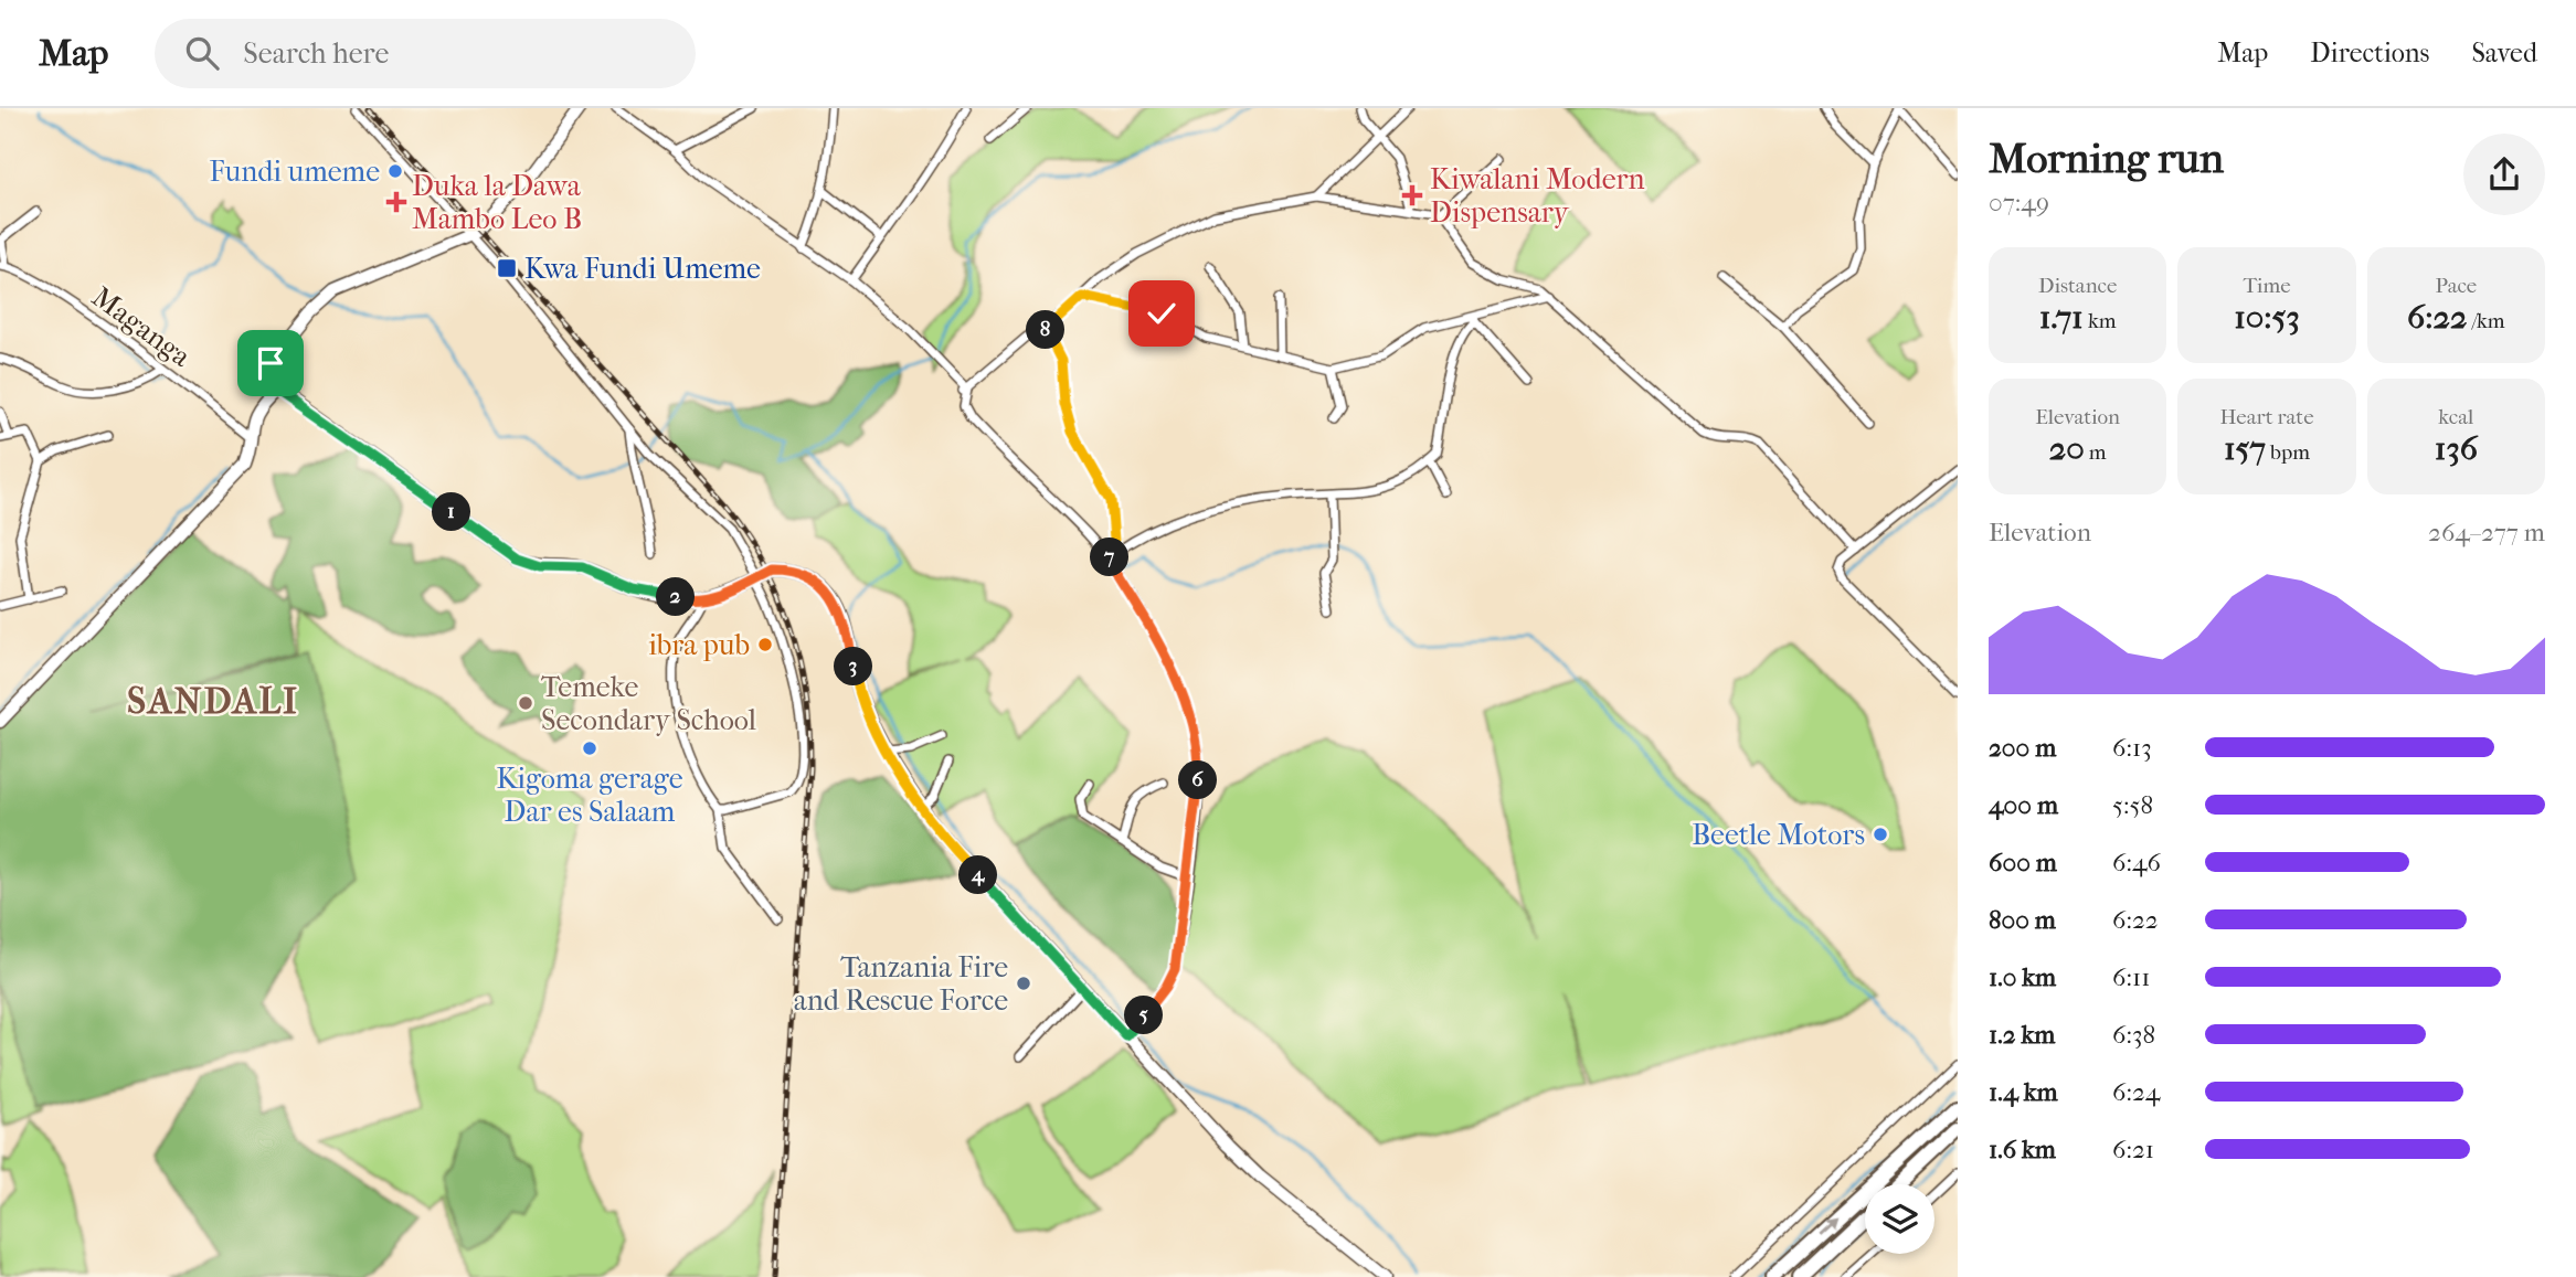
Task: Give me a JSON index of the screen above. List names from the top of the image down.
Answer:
{
  "streets": {
    "street": ["Maganga"]
  },
  "districts": ["SANDALI"],
  "places": {
    "other": [
      "Fundi umeme",
      "ibra pub",
      "Temeke Secondary School",
      "Kigoma gerage Dar es Salaam",
      "Beetle Motors",
      "Tanzania Fire and Rescue Force"
    ],
    "health": ["Kiwalani Modern Dispensary", "Duka la Dawa Mambo Leo B"],
    "transit": ["Kwa Fundi Umeme"]
  },
  "page": {
    "header": "Map",
    "search": "Search here",
    "nav": ["Map", "Directions", "Saved"],
    "heading": ["Morning run", "07:49"],
    "stats": [
      ["Distance", "1.71 km"],
      ["Time", "10:53"],
      ["Pace", "6:22 /km"],
      ["Elevation", "20 m"],
      ["Heart rate", "157 bpm"],
      ["kcal", "136"]
    ],
    "pins": [
      "8",
      "1",
      "7",
      "2",
      "3",
      "6",
      "4",
      "5"
    ],
    "chart": ["Elevation", "264–277 m"],
    "list": [
      {
        "name": "200 m",
        "note": "6:13"
      },
      {
        "name": "400 m",
        "note": "5:58"
      },
      {
        "name": "600 m",
        "note": "6:46"
      },
      {
        "name": "800 m",
        "note": "6:22"
      },
      {
        "name": "1.0 km",
        "note": "6:11"
      },
      {
        "name": "1.2 km",
        "note": "6:38"
      },
      {
        "name": "1.4 km",
        "note": "6:24"
      },
      {
        "name": "1.6 km",
        "note": "6:21"
      }
    ]
  }
}
